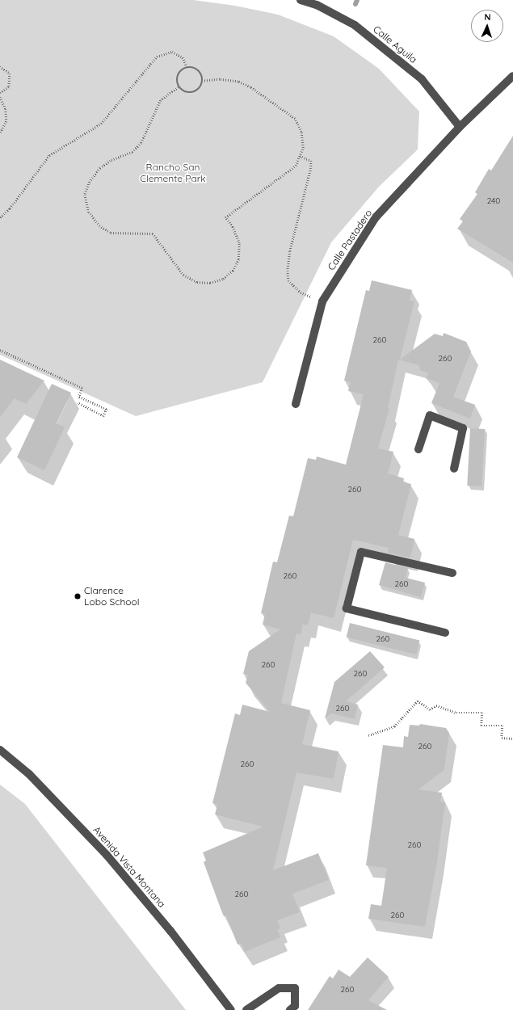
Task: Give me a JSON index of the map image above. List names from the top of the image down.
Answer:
{
  "streets": {
    "street": ["Calle Aguila", "Calle Pastadero", "Avenida Vista Montana"]
  },
  "crossings": [
    ["Calle Aguila", "Calle Pastadero"]
  ],
  "parks": ["Rancho San Clemente Park"],
  "places": ["Clarence Lobo School"],
  "house_numbers": [
    "240",
    "260",
    "260",
    "260",
    "260",
    "260",
    "260",
    "260",
    "260",
    "260",
    "260",
    "260",
    "260",
    "260",
    "260",
    "260"
  ],
  "north": "top"
}
